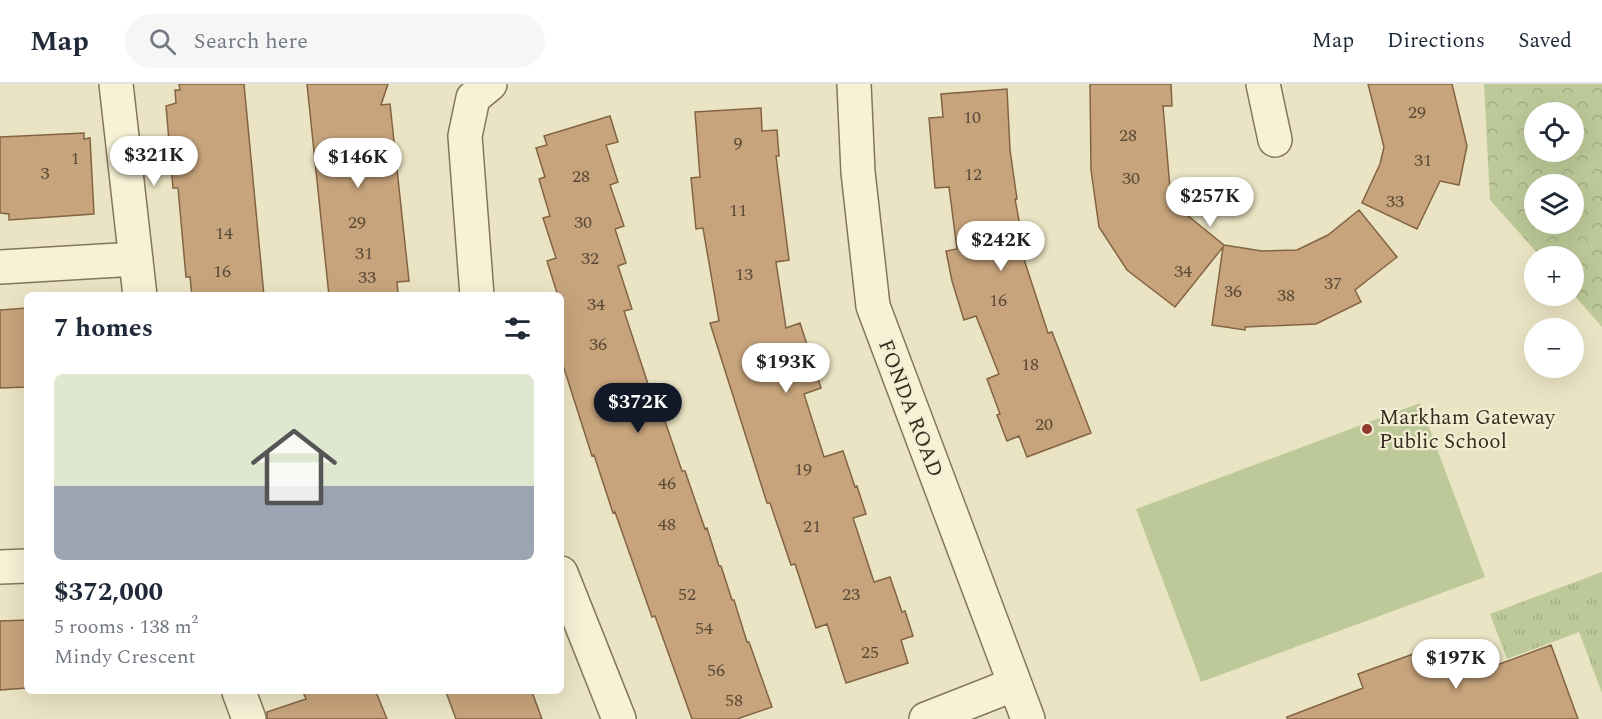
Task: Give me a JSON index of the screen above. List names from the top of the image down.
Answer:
{
  "streets": {
    "street": ["FONDA ROAD"]
  },
  "places": ["Markham Gateway Public School"],
  "house_numbers": [
    "29",
    "10",
    "28",
    "9",
    "1",
    "31",
    "3",
    "12",
    "28",
    "30",
    "33",
    "11",
    "29",
    "30",
    "14",
    "31",
    "32",
    "16",
    "34",
    "13",
    "33",
    "37",
    "36",
    "38",
    "16",
    "34",
    "36",
    "18",
    "20",
    "19",
    "46",
    "48",
    "21",
    "52",
    "23",
    "54",
    "25",
    "56",
    "58"
  ],
  "page": {
    "header": "Map",
    "search": "Search here",
    "nav": ["Map", "Directions", "Saved"],
    "map_buttons": ["+", "−"],
    "price": [
      "$321K",
      "$146K",
      "$257K",
      "$242K",
      "$193K",
      "$372K",
      "$197K"
    ],
    "heading": "7 homes",
    "list": [
      {
        "name": "$372,000",
        "note": "5 rooms · 138 m² · Mindy Crescent"
      }
    ]
  }
}
